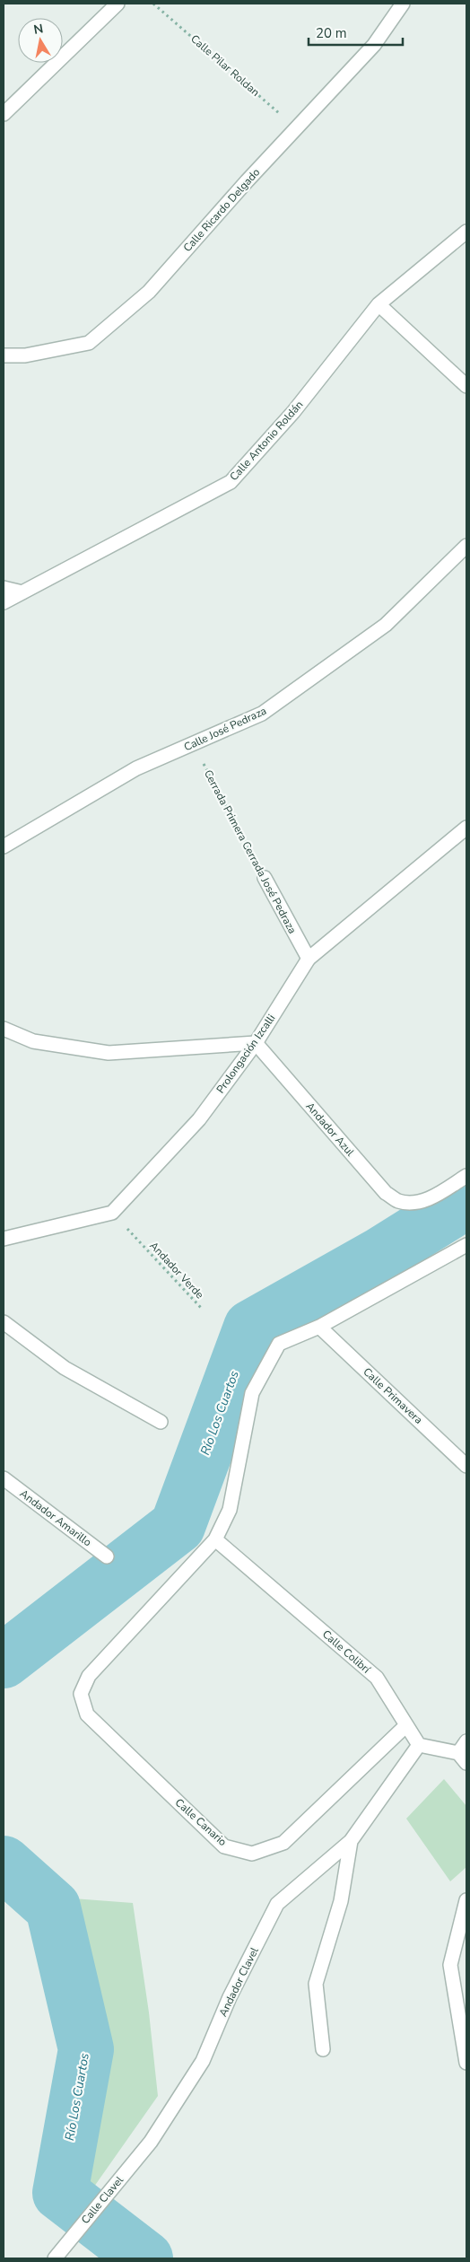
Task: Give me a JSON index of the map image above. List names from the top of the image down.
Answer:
{
  "streets": {
    "street": [
      "Calle Ricardo Delgado",
      "Calle Antonio Roldán",
      "Calle José Pedraza",
      "Cerrada Primera Cerrada José Pedraza",
      "Prolongación Izcalli",
      "Andador Azul",
      "Calle Primavera",
      "Andador Amarillo",
      "Calle Colibrí",
      "Calle Canario",
      "Andador Clavel",
      "Calle Clavel"
    ],
    "path": ["Calle Pilar Roldan", "Andador Verde"]
  },
  "crossings": [
    ["Calle Pilar Roldan", "Calle Ricardo Delgado"],
    ["Calle José Pedraza", "Cerrada Primera Cerrada José Pedraza"],
    ["Cerrada Primera Cerrada José Pedraza", "Prolongación Izcalli"],
    ["Prolongación Izcalli", "Andador Azul"],
    ["Calle Colibrí", "Calle Canario"],
    ["Calle Colibrí", "Andador Clavel"],
    ["Andador Clavel", "Calle Clavel"]
  ],
  "water": ["Río Los Cuartos"],
  "scale_bar": "20 m",
  "north": "top"
}
